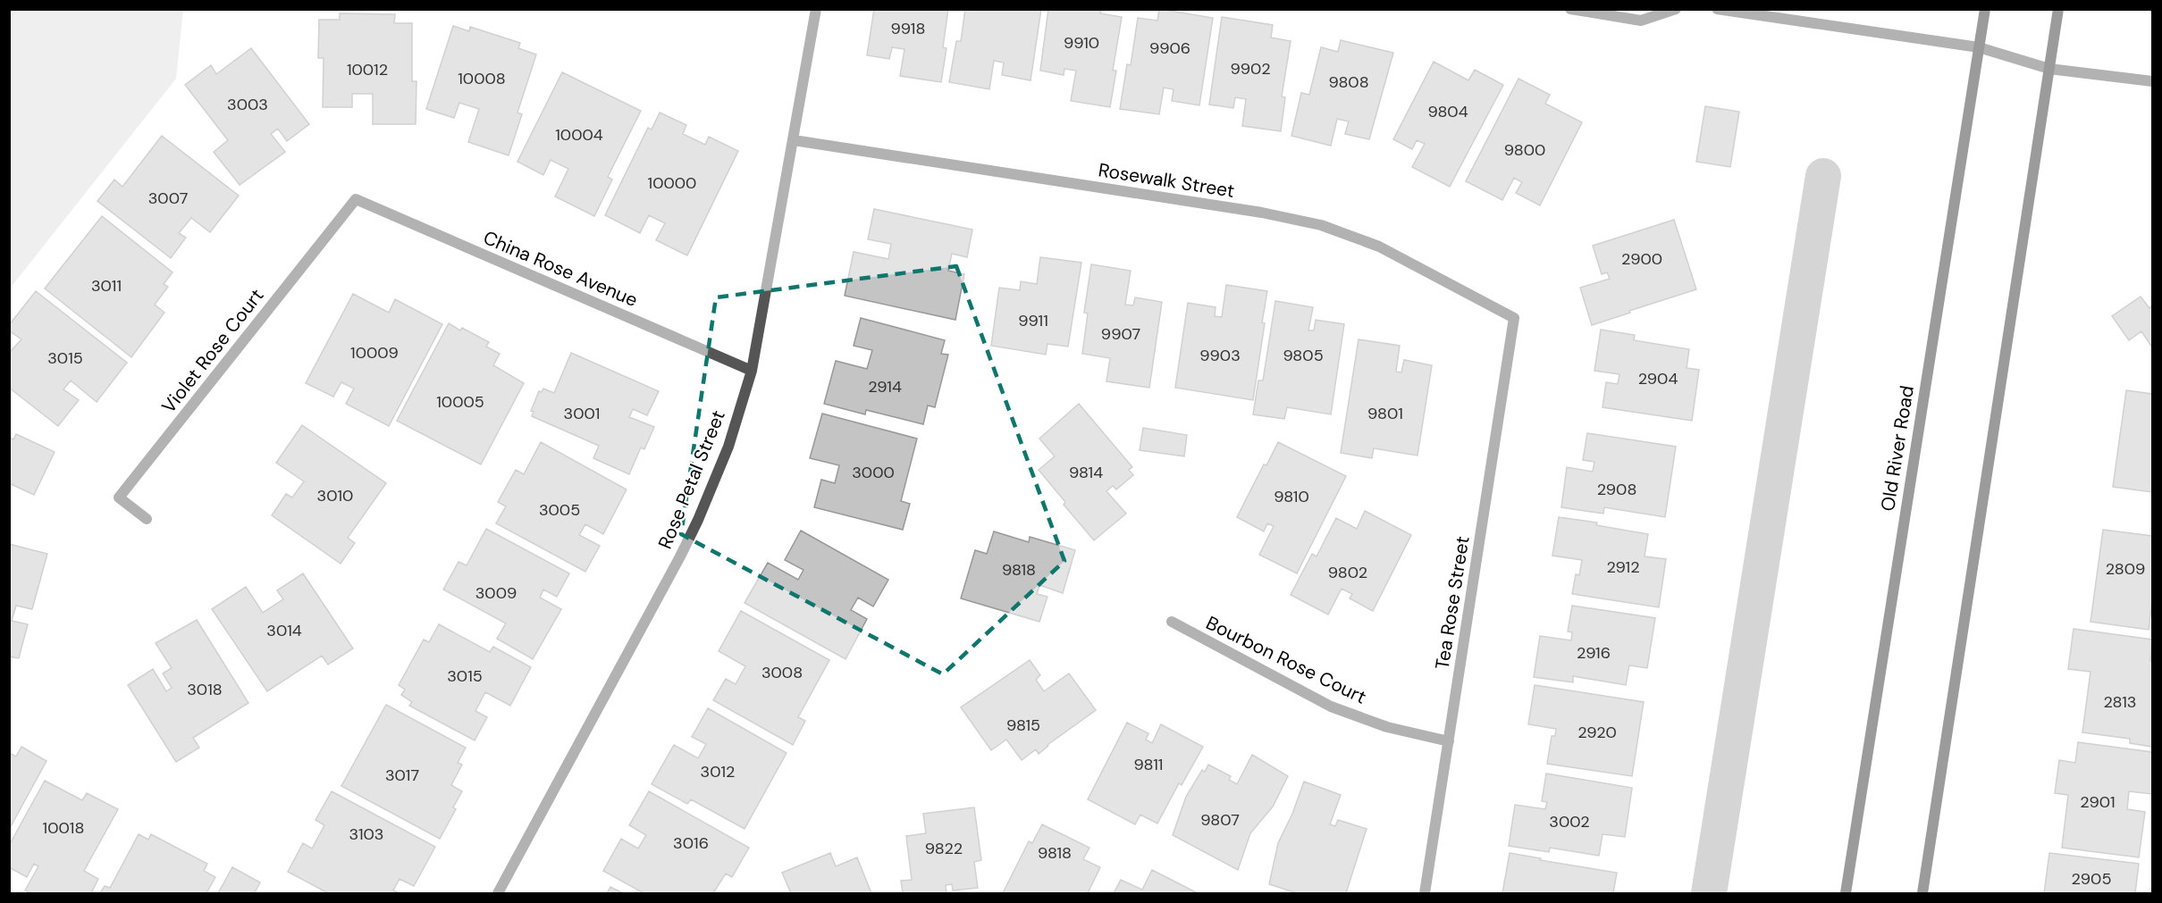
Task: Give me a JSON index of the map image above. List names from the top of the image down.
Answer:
{
  "streets": {
    "main road": ["Old River Road"],
    "street": [
      "Rosewalk Street",
      "China Rose Avenue",
      "Violet Rose Court",
      "Rose Petal Street",
      "Tea Rose Street",
      "Bourbon Rose Court"
    ]
  },
  "crossings": [
    ["Rosewalk Street", "Rose Petal Street"],
    ["Rosewalk Street", "Tea Rose Street"],
    ["China Rose Avenue", "Violet Rose Court"],
    ["China Rose Avenue", "Rose Petal Street"],
    ["Tea Rose Street", "Bourbon Rose Court"]
  ],
  "house_numbers": [
    "9918",
    "9910",
    "9906",
    "9902",
    "10012",
    "10008",
    "9808",
    "3003",
    "9804",
    "10004",
    "9800",
    "10000",
    "3007",
    "2900",
    "3011",
    "9911",
    "9907",
    "10009",
    "9903",
    "9805",
    "3015",
    "2904",
    "2914",
    "10005",
    "3001",
    "9801",
    "3000",
    "9814",
    "2908",
    "3010",
    "9810",
    "3005",
    "2912",
    "2809",
    "9818",
    "9802",
    "3009",
    "3014",
    "2916",
    "3008",
    "3015",
    "3018",
    "2813",
    "9815",
    "2920",
    "9811",
    "3012",
    "3017",
    "2901",
    "9807",
    "3002",
    "10018",
    "3103",
    "3016",
    "9822",
    "9818",
    "2905"
  ]
}
